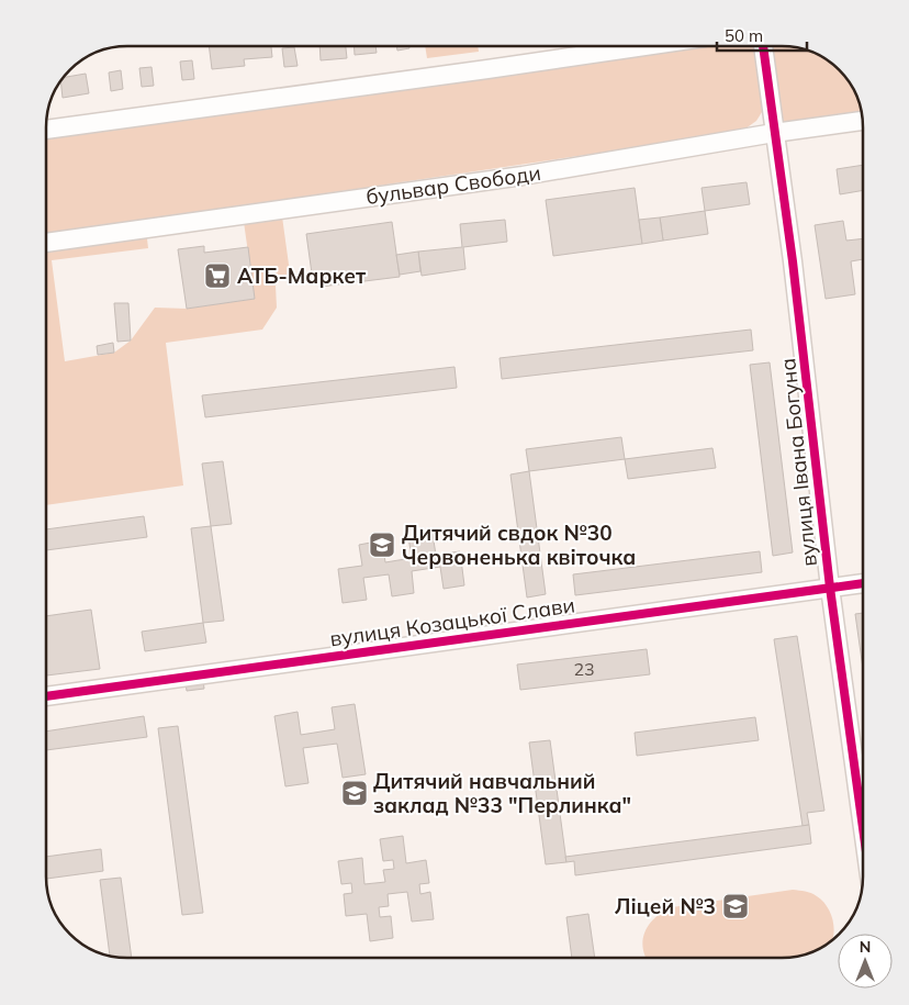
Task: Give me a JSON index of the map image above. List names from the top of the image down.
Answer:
{
  "streets": {
    "street": ["бульвар Свободи", "вулиця Івана Богуна", "вулиця Козацької Слави"]
  },
  "crossings": [
    ["бульвар Свободи", "вулиця Івана Богуна"],
    ["вулиця Івана Богуна", "вулиця Козацької Слави"]
  ],
  "places": {
    "supermarket": ["АТБ-Маркет"],
    "school or university": ["Дитячий свдок №30 Червоненька квіточка", "Дитячий навчальний заклад №33 \"Перлинка\"", "Ліцей №3"]
  },
  "house_numbers": ["23"],
  "scale_bar": "50 m",
  "north": "top"
}
